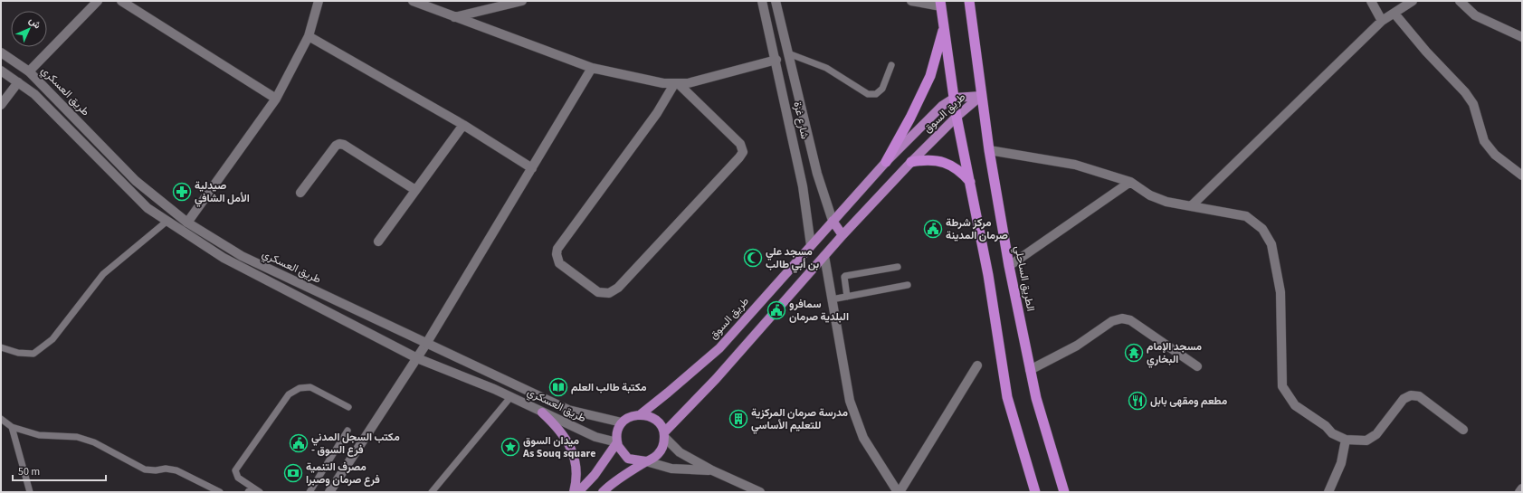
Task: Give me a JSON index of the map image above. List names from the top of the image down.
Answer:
{
  "streets": {
    "highway": ["الطريق الساحلي"],
    "main road": ["طريق السوق"],
    "street": ["طريق العسكري", "شارع غزة"]
  },
  "crossings": [
    ["طريق العسكري", "طريق السوق"],
    ["طريق السوق", "شارع غزة"],
    ["طريق السوق", "الطريق الساحلي"]
  ],
  "places": {
    "pharmacy": ["صيدلية الأمل الشافي"],
    "public building": ["مركز شرطة صرمان المدينة", "سمافرو البلدية صرمان", "مكتب السجل المدني - فرع السوق"],
    "mosque": ["مسجد علي بن أبي طالب"],
    "temple": ["مسجد الإمام البخاري"],
    "library": ["مكتبة طالب العلم"],
    "restaurant": ["مطعم ومقهى بابل"],
    "building": ["مدرسة صرمان المركزية للتعليم الأساسي"],
    "place": ["ميدان السوق As Souq square"],
    "bank": ["مصرف التنمية فرع صرمان وصبرا"]
  },
  "scale_bar": "50 m",
  "north": "top right"
}
